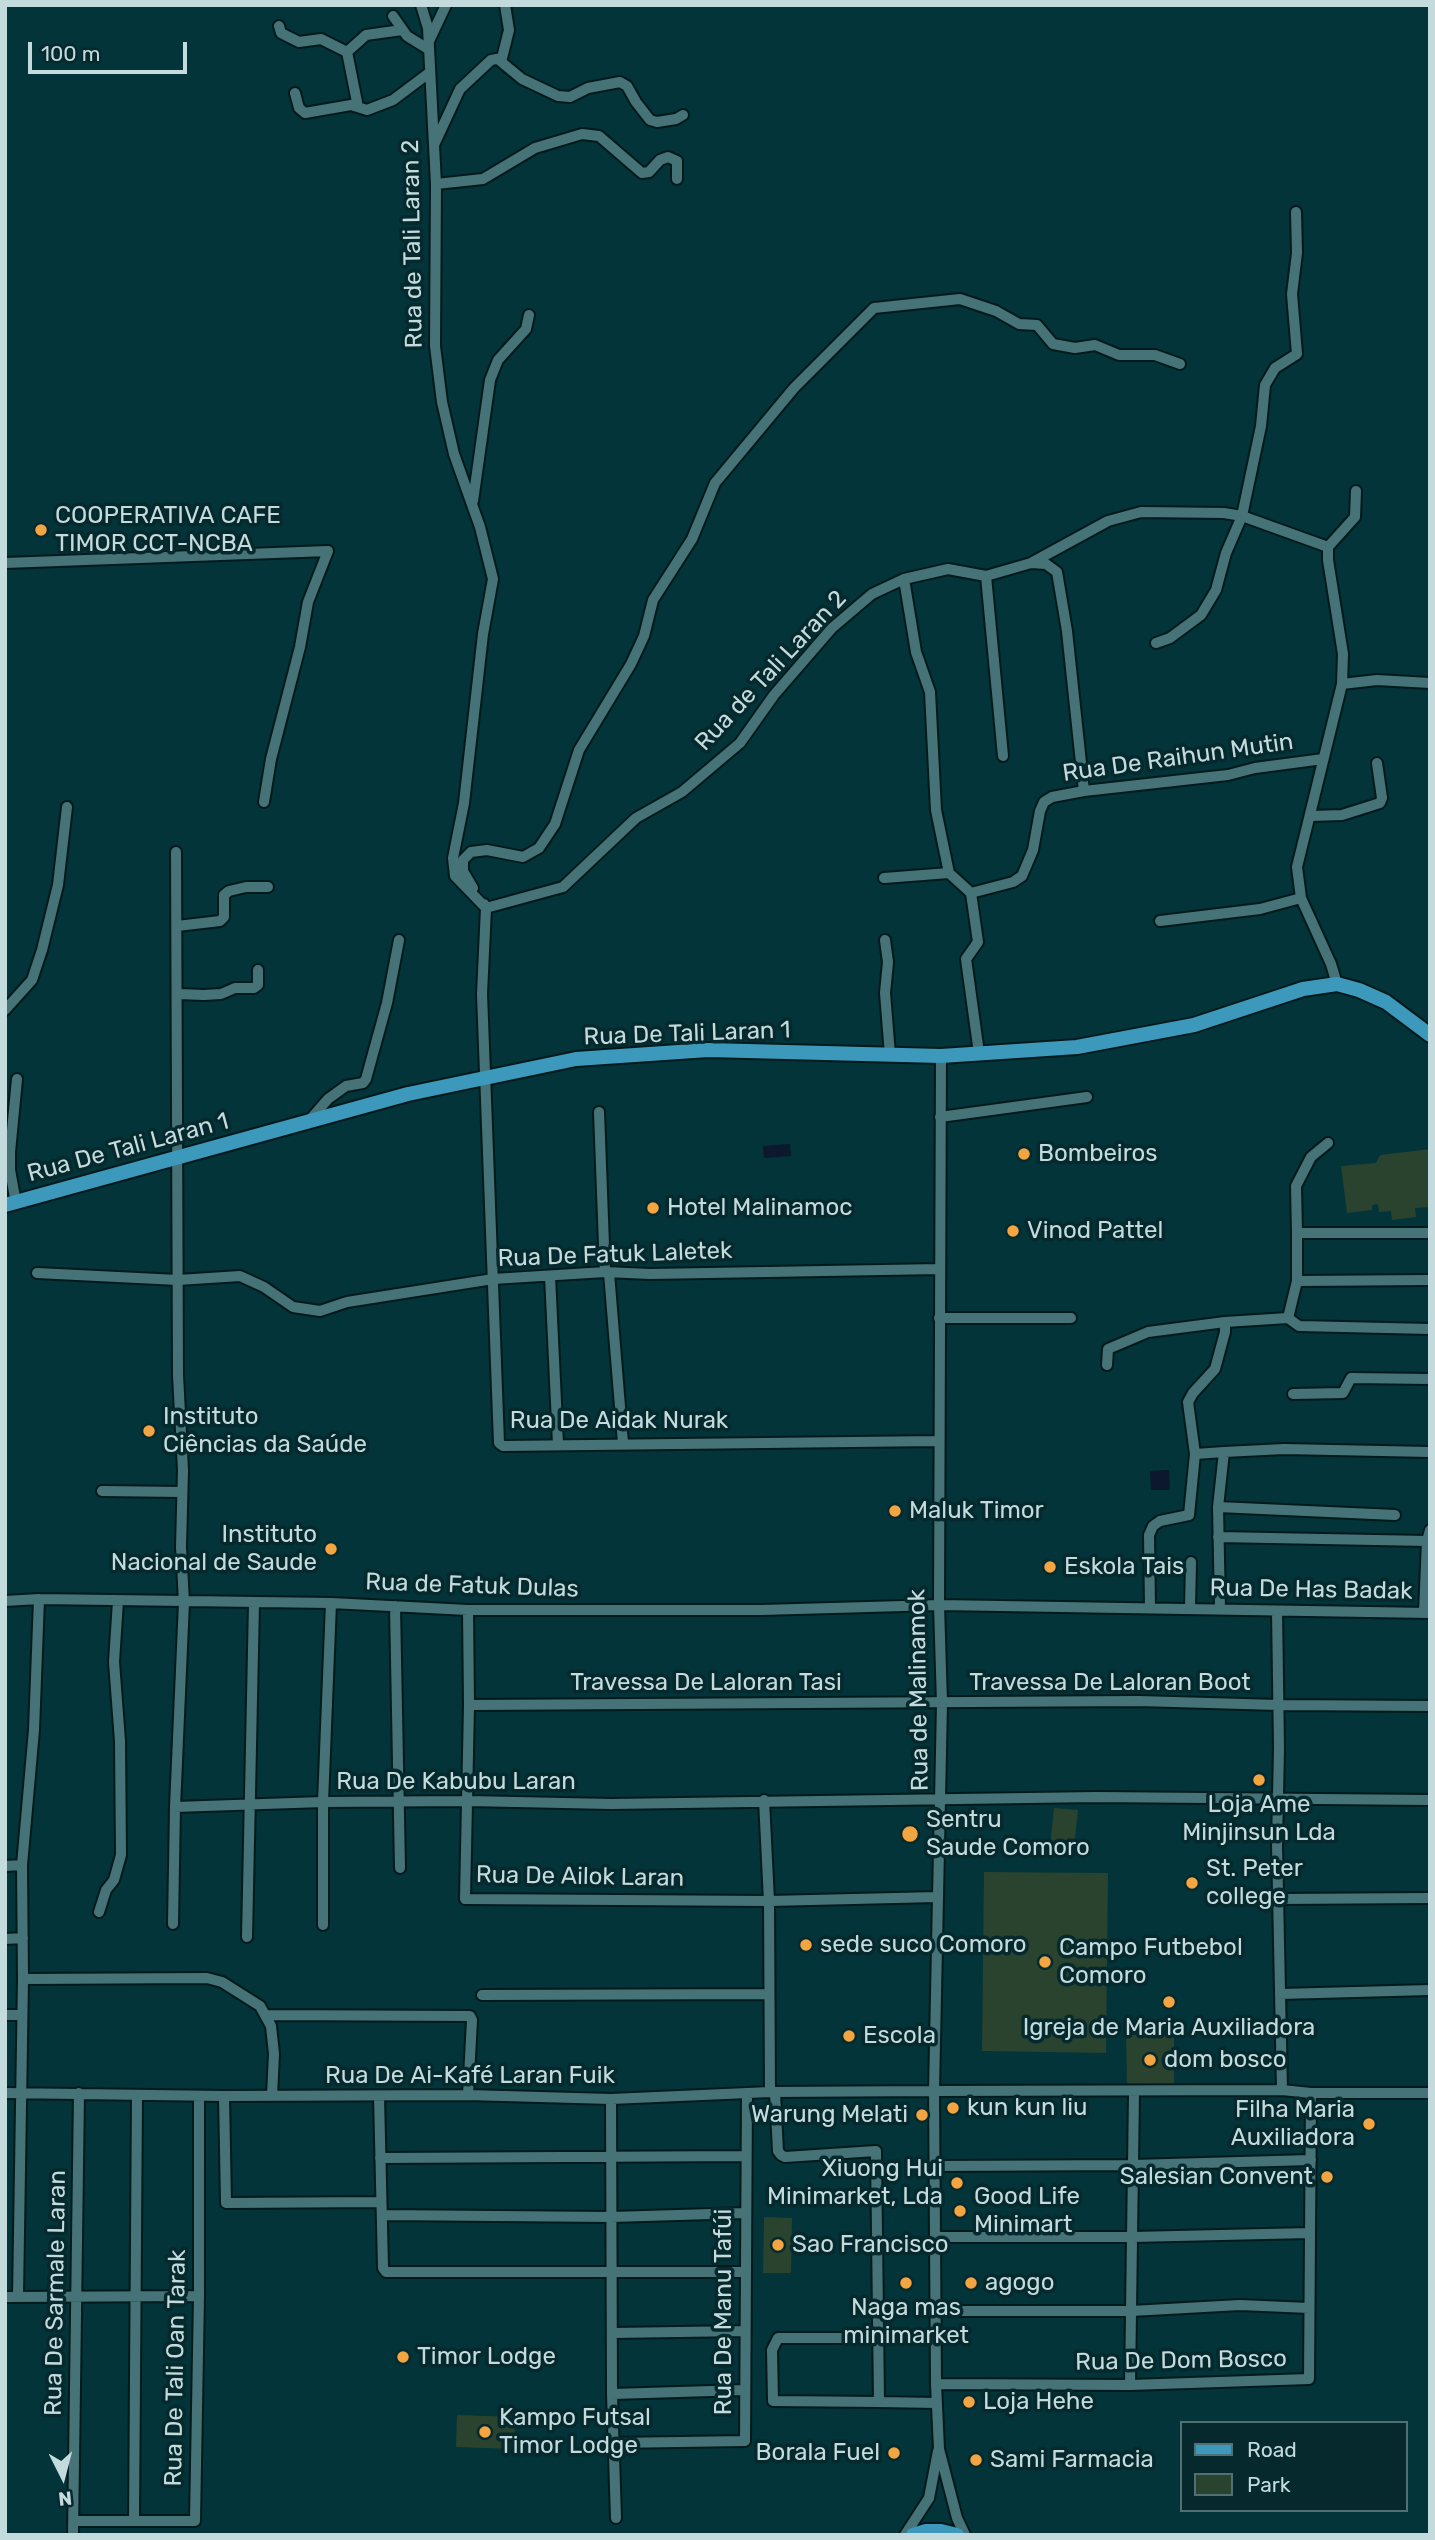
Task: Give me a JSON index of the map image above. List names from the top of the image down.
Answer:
{
  "streets": {
    "main road": ["Rua De Tali Laran 1"],
    "street": [
      "Rua de Tali Laran 2",
      "Rua De Raihun Mutin",
      "Rua De Fatuk Laletek",
      "Rua De Aidak Nurak",
      "Rua de Fatuk Dulas",
      "Rua De Has Badak",
      "Travessa De Laloran Tasi",
      "Travessa De Laloran Boot",
      "Rua de Malinamok",
      "Rua De Kabubu Laran",
      "Rua De Ailok Laran",
      "Rua De Ai-Kafé Laran Fuik",
      "Rua De Sarmale Laran",
      "Rua De Manu Tafúi",
      "Rua De Dom Bosco",
      "Rua De Tali Oan Tarak"
    ]
  },
  "crossings": [
    ["Rua de Tali Laran 2", "Rua De Aidak Nurak"],
    ["Rua De Tali Laran 1", "Rua De Aidak Nurak"],
    ["Rua De Tali Laran 1", "Rua de Malinamok"],
    ["Rua De Fatuk Laletek", "Rua De Aidak Nurak"],
    ["Rua De Fatuk Laletek", "Rua de Malinamok"],
    ["Rua De Aidak Nurak", "Rua de Malinamok"],
    ["Rua de Fatuk Dulas", "Rua De Has Badak"],
    ["Rua de Fatuk Dulas", "Rua de Malinamok"],
    ["Rua de Fatuk Dulas", "Rua De Ailok Laran"],
    ["Rua De Has Badak", "Rua de Malinamok"],
    ["Travessa De Laloran Tasi", "Travessa De Laloran Boot"],
    ["Travessa De Laloran Tasi", "Rua de Malinamok"],
    ["Travessa De Laloran Tasi", "Rua De Ailok Laran"],
    ["Travessa De Laloran Boot", "Rua de Malinamok"],
    ["Rua de Malinamok", "Rua De Kabubu Laran"],
    ["Rua de Malinamok", "Rua De Ailok Laran"],
    ["Rua de Malinamok", "Rua De Ai-Kafé Laran Fuik"],
    ["Rua de Malinamok", "Rua De Dom Bosco"],
    ["Rua De Kabubu Laran", "Rua De Ailok Laran"],
    ["Rua De Ai-Kafé Laran Fuik", "Rua De Sarmale Laran"],
    ["Rua De Ai-Kafé Laran Fuik", "Rua De Manu Tafúi"],
    ["Rua De Ai-Kafé Laran Fuik", "Rua De Tali Oan Tarak"],
    ["Rua De Sarmale Laran", "Rua De Tali Oan Tarak"]
  ],
  "places": [
    "COOPERATIVA CAFE TIMOR CCT-NCBA",
    "Bombeiros",
    "Hotel Malinamoc",
    "Vinod Pattel",
    "Instituto Ciências da Saúde",
    "Maluk Timor",
    "Instituto Nacional de Saude",
    "Eskola Tais",
    "Loja Ame Minjinsun Lda",
    "Sentru Saude Comoro",
    "St. Peter college",
    "sede suco Comoro",
    "Campo Futbebol Comoro",
    "Igreja de Maria Auxiliadora",
    "Escola",
    "dom bosco",
    "kun kun liu",
    "Warung Melati",
    "Filha Maria Auxiliadora",
    "Salesian Convent",
    "Xiuong Hui Minimarket, Lda",
    "Good Life Minimart",
    "Sao Francisco",
    "Naga mas minimarket",
    "agogo",
    "Timor Lodge",
    "Loja Hehe",
    "Kampo Futsal Timor Lodge",
    "Borala Fuel",
    "Sami Farmacia"
  ],
  "legend": ["Road", "Park"],
  "scale_bar": "100 m",
  "north": "bottom"
}
